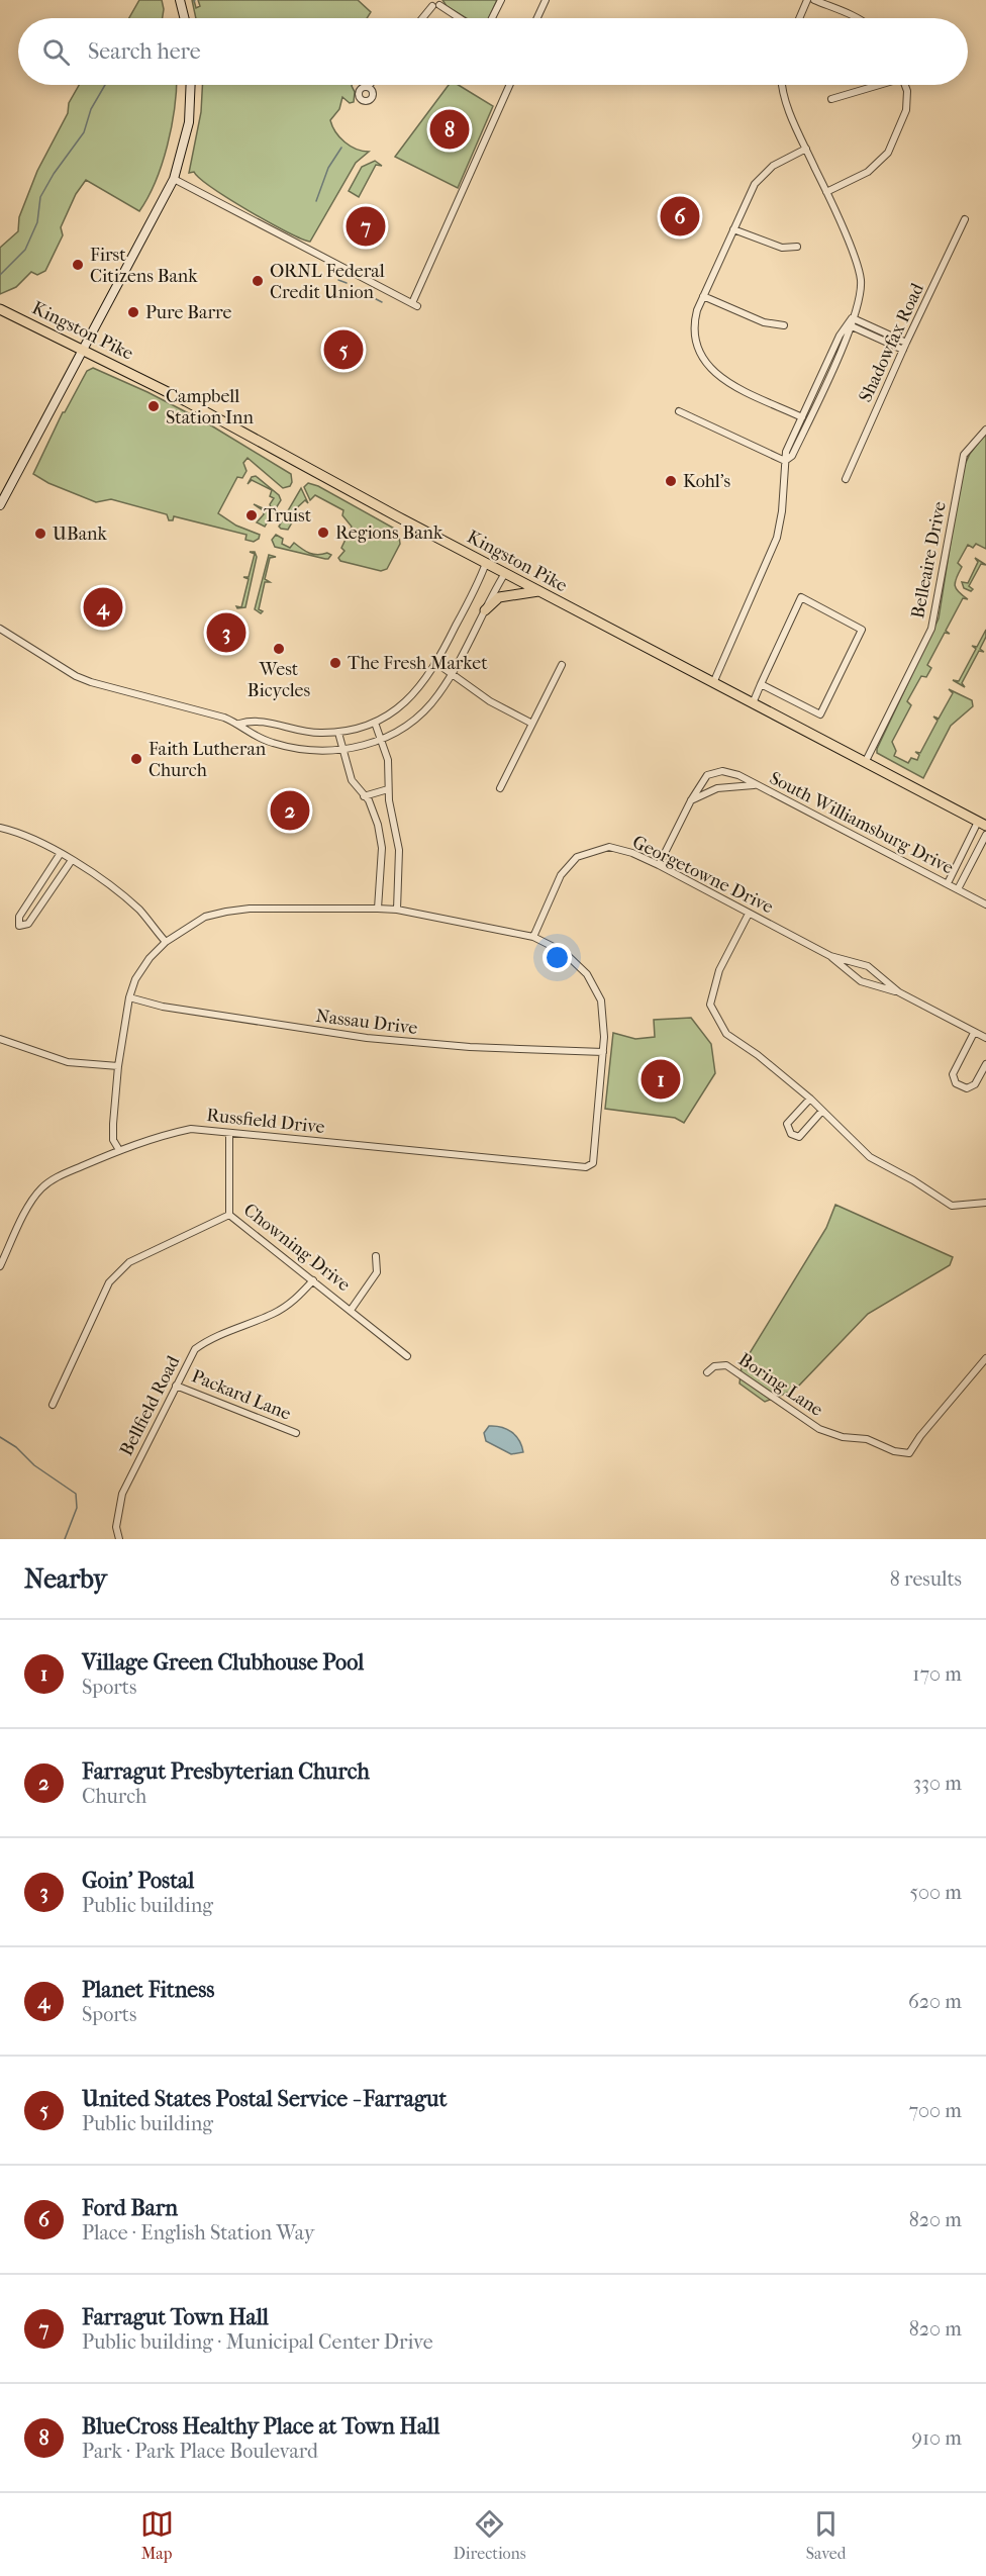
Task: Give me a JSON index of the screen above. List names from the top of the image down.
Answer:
{
  "streets": {
    "main road": ["Kingston Pike"],
    "street": [
      "Shadowfax Road",
      "Belleaire Drive",
      "South Williamsburg Drive",
      "Georgetowne Drive",
      "Nassau Drive",
      "Russfield Drive",
      "Chowning Drive",
      "Boring Lane",
      "Packard Lane",
      "Bellfield Road"
    ]
  },
  "crossings": [
    ["Kingston Pike", "Belleaire Drive"],
    ["South Williamsburg Drive", "Georgetowne Drive"],
    ["Nassau Drive", "Russfield Drive"],
    ["Russfield Drive", "Chowning Drive"],
    ["Chowning Drive", "Bellfield Road"],
    ["Packard Lane", "Bellfield Road"]
  ],
  "places": [
    "First Citizens Bank",
    "ORNL Federal Credit Union",
    "Pure Barre",
    "Campbell Station Inn",
    "Kohl's",
    "Truist",
    "Regions Bank",
    "UBank",
    "West Bicycles",
    "The Fresh Market",
    "Faith Lutheran Church"
  ],
  "page": {
    "search": "Search here",
    "pins": [
      "8",
      "6",
      "7",
      "5",
      "4",
      "3",
      "2",
      "1"
    ],
    "heading": ["Nearby", "8 results"],
    "list": [
      {
        "mark": "1",
        "name": "Village Green Clubhouse Pool",
        "note": "Sports",
        "value": "170 m"
      },
      {
        "mark": "2",
        "name": "Farragut Presbyterian Church",
        "note": "Church",
        "value": "330 m"
      },
      {
        "mark": "3",
        "name": "Goin' Postal",
        "note": "Public building",
        "value": "500 m"
      },
      {
        "mark": "4",
        "name": "Planet Fitness",
        "note": "Sports",
        "value": "620 m"
      },
      {
        "mark": "5",
        "name": "United States Postal Service - Farragut",
        "note": "Public building",
        "value": "700 m"
      },
      {
        "mark": "6",
        "name": "Ford Barn",
        "note": "Place · English Station Way",
        "value": "820 m"
      },
      {
        "mark": "7",
        "name": "Farragut Town Hall",
        "note": "Public building · Municipal Center Drive",
        "value": "820 m"
      },
      {
        "mark": "8",
        "name": "BlueCross Healthy Place at Town Hall",
        "note": "Park · Park Place Boulevard",
        "value": "910 m"
      }
    ],
    "nav": ["Map", "Directions", "Saved"]
  }
}
